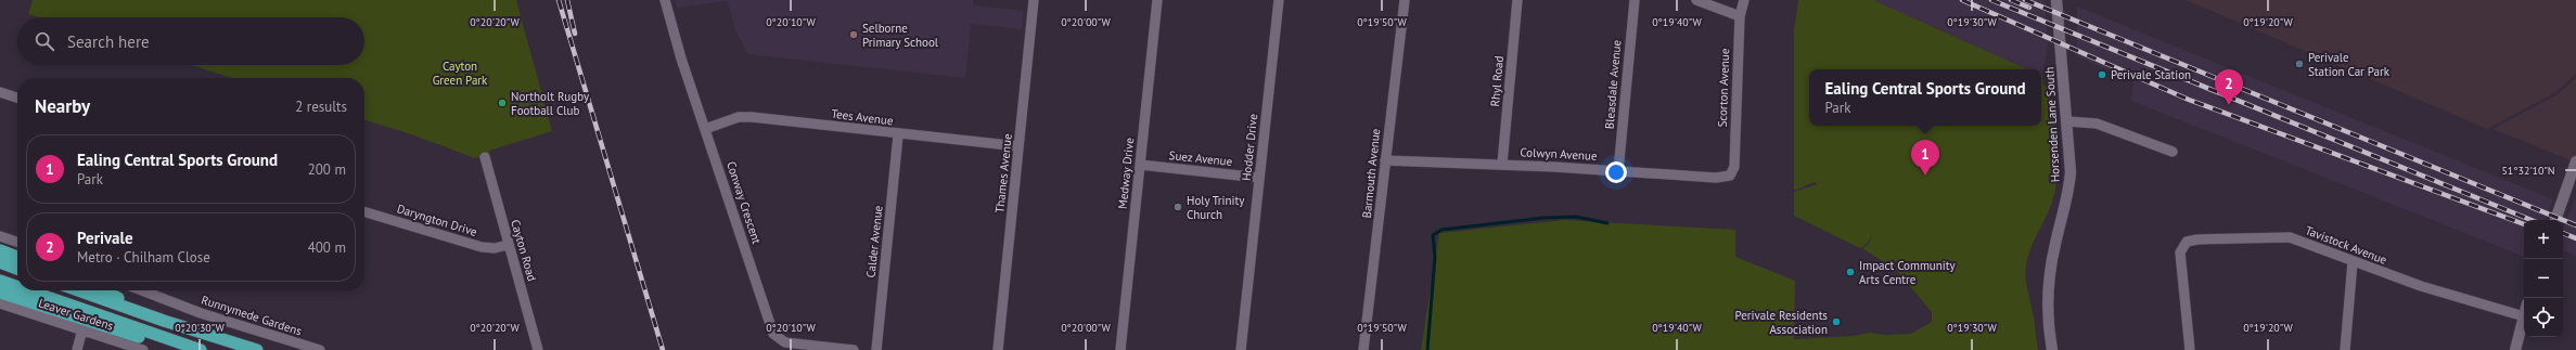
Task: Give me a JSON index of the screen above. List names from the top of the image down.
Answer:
{
  "streets": {
    "street": [
      "Rhyl Road",
      "Bleasdale Avenue",
      "Scorton Avenue",
      "Tees Avenue",
      "Horsenden Lane South",
      "Hodder Drive",
      "Colwyn Avenue",
      "Suez Avenue",
      "Thames Avenue",
      "Medway Drive",
      "Barmouth Avenue",
      "Conway Crescent",
      "Daryngton Drive",
      "Calder Avenue",
      "Tavistock Avenue",
      "Cayton Road",
      "Leaver Gardens",
      "Runnymede Gardens"
    ]
  },
  "crossings": [
    ["Rhyl Road", "Colwyn Avenue"],
    ["Bleasdale Avenue", "Colwyn Avenue"],
    ["Scorton Avenue", "Colwyn Avenue"],
    ["Tees Avenue", "Thames Avenue"],
    ["Tees Avenue", "Conway Crescent"],
    ["Tees Avenue", "Calder Avenue"],
    ["Hodder Drive", "Suez Avenue"],
    ["Colwyn Avenue", "Barmouth Avenue"],
    ["Suez Avenue", "Medway Drive"],
    ["Daryngton Drive", "Cayton Road"]
  ],
  "parks": ["Cayton Green Park"],
  "places": [
    "Selborne Primary School",
    "Perivale Station Car Park",
    "Perivale Station",
    "Northolt Rugby Football Club",
    "Holy Trinity Church",
    "Impact Community Arts Centre",
    "Perivale Residents Association"
  ],
  "page": {
    "search": "Search here",
    "popup": ["Ealing Central Sports Ground", "Park"],
    "pins": ["2", "1"],
    "heading": ["Nearby", "2 results"],
    "list": [
      {
        "mark": "1",
        "name": "Ealing Central Sports Ground",
        "note": "Park",
        "value": "200 m"
      },
      {
        "mark": "2",
        "name": "Perivale",
        "note": "Metro · Chilham Close",
        "value": "400 m"
      }
    ],
    "map_buttons": ["+", "−"]
  },
  "coordinates": [
    "0°20'20\"W",
    "0°20'10\"W",
    "0°20'00\"W",
    "0°19'50\"W",
    "0°19'40\"W",
    "0°19'30\"W",
    "0°19'20\"W",
    "51°32'10\"N",
    "0°20'30\"W"
  ]
}
